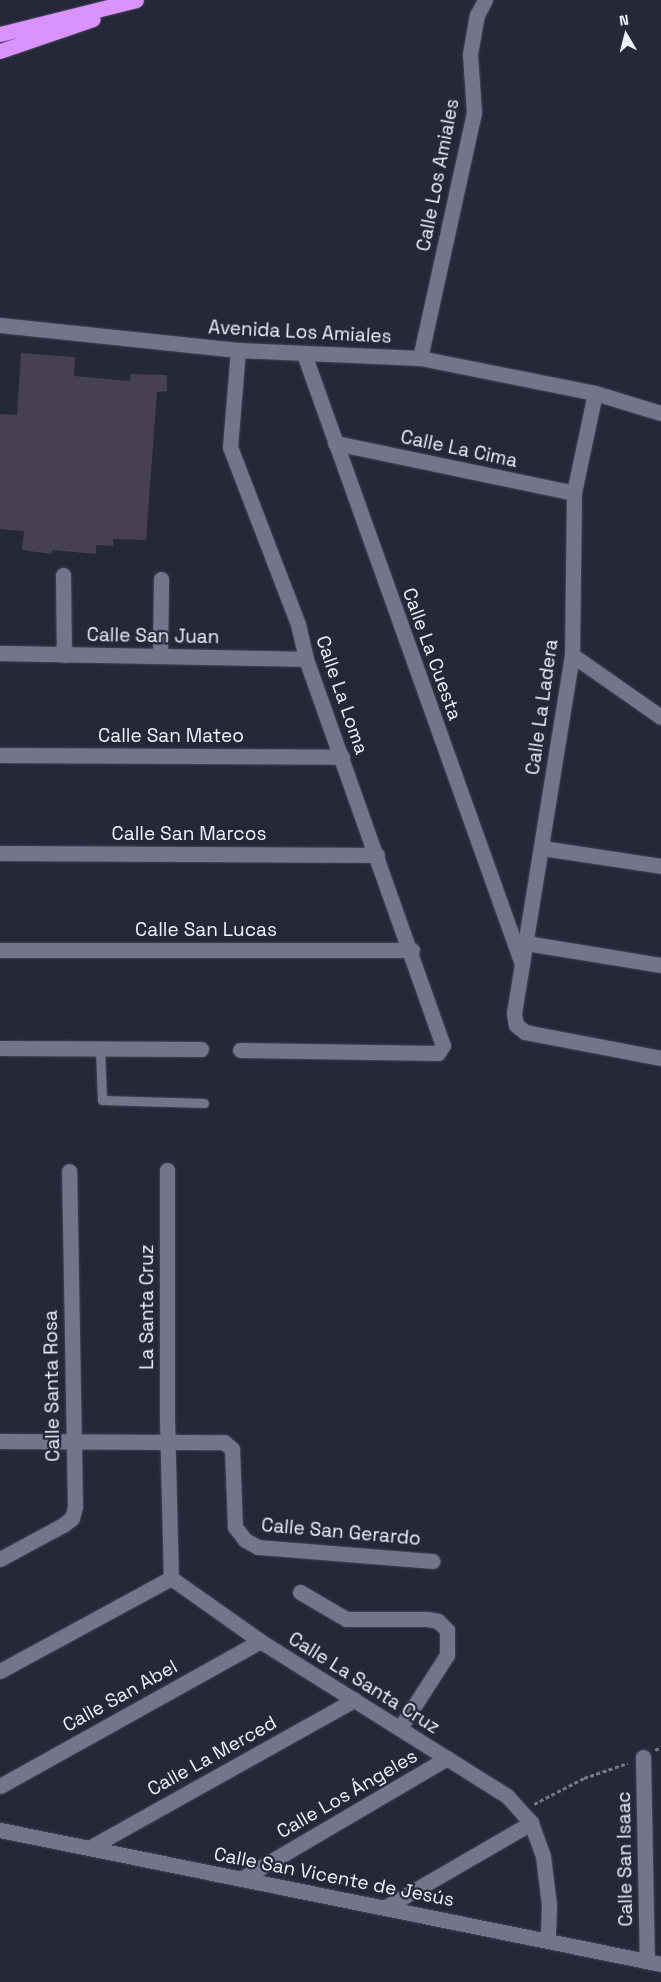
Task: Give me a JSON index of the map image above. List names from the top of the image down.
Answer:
{
  "streets": {
    "street": [
      "Calle Los Amiales",
      "Avenida Los Amiales",
      "Calle La Cima",
      "Calle San Juan",
      "Calle La Cuesta",
      "Calle La Loma",
      "Calle La Ladera",
      "Calle San Mateo",
      "Calle San Marcos",
      "Calle San Lucas",
      "La Santa Cruz",
      "Calle Santa Rosa",
      "Calle San Gerardo",
      "Calle La Santa Cruz",
      "Calle San Abel",
      "Calle La Merced",
      "Calle Los Ángeles",
      "Calle San Isaac",
      "Calle San Vicente de Jesús"
    ]
  },
  "crossings": [
    ["Calle Los Amiales", "Avenida Los Amiales"],
    ["Avenida Los Amiales", "Calle La Cuesta"],
    ["Avenida Los Amiales", "Calle La Loma"],
    ["Avenida Los Amiales", "Calle La Ladera"],
    ["Calle La Cima", "Calle La Cuesta"],
    ["Calle La Cima", "Calle La Ladera"],
    ["Calle San Juan", "Calle La Loma"],
    ["Calle La Cuesta", "Calle La Ladera"],
    ["Calle La Loma", "Calle San Mateo"],
    ["Calle La Loma", "Calle San Marcos"],
    ["Calle La Loma", "Calle San Lucas"],
    ["La Santa Cruz", "Calle San Gerardo"],
    ["Calle La Santa Cruz", "Calle San Abel"],
    ["Calle La Santa Cruz", "Calle La Merced"],
    ["Calle La Santa Cruz", "Calle Los Ángeles"],
    ["Calle La Santa Cruz", "Calle San Vicente de Jesús"],
    ["Calle La Merced", "Calle San Vicente de Jesús"],
    ["Calle Los Ángeles", "Calle San Vicente de Jesús"],
    ["Calle San Isaac", "Calle San Vicente de Jesús"]
  ],
  "north": "top"
}
